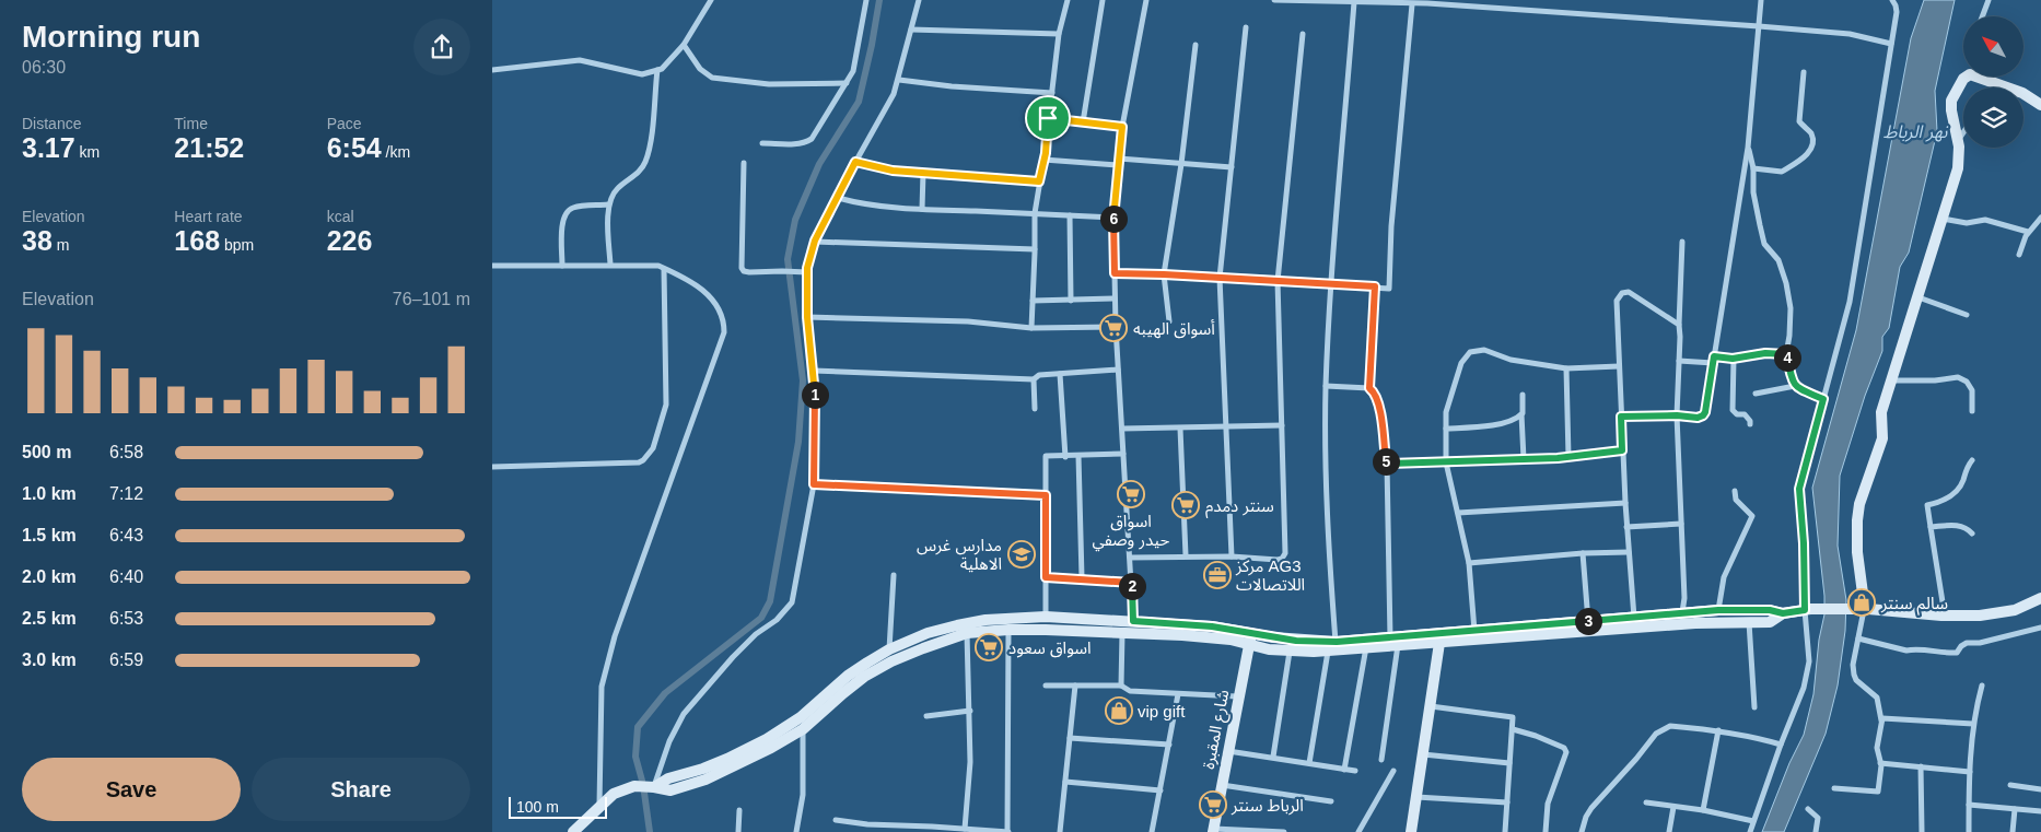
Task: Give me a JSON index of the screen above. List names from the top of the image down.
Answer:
{
  "streets": {
    "street": ["شارع المقبرة"]
  },
  "water": ["نهر الرباط"],
  "places": {
    "supermarket": [
      "أسواق الهيبه",
      "اسواق حيدر وصفي",
      "سنتر دمدم",
      "اسواق سعود",
      "الرباط سنتر"
    ],
    "school or university": ["مدارس غرس الاهلية"],
    "office": ["مركز AG3 اللاتصالات"],
    "shop": ["سالم سنتر", "vip gift"]
  },
  "scale_bar": "100 m",
  "north": "top left",
  "page": {
    "heading": ["Morning run", "06:30"],
    "stats": [
      ["Distance", "3.17 km"],
      ["Time", "21:52"],
      ["Pace", "6:54 /km"],
      ["Elevation", "38 m"],
      ["Heart rate", "168 bpm"],
      ["kcal", "226"]
    ],
    "pins": [
      "6",
      "4",
      "1",
      "5",
      "2",
      "3"
    ],
    "chart": ["Elevation", "76–101 m"],
    "list": [
      {
        "name": "500 m",
        "note": "6:58"
      },
      {
        "name": "1.0 km",
        "note": "7:12"
      },
      {
        "name": "1.5 km",
        "note": "6:43"
      },
      {
        "name": "2.0 km",
        "note": "6:40"
      },
      {
        "name": "2.5 km",
        "note": "6:53"
      },
      {
        "name": "3.0 km",
        "note": "6:59"
      }
    ],
    "buttons": ["Save", "Share"],
    "scale": "100 m"
  }
}
